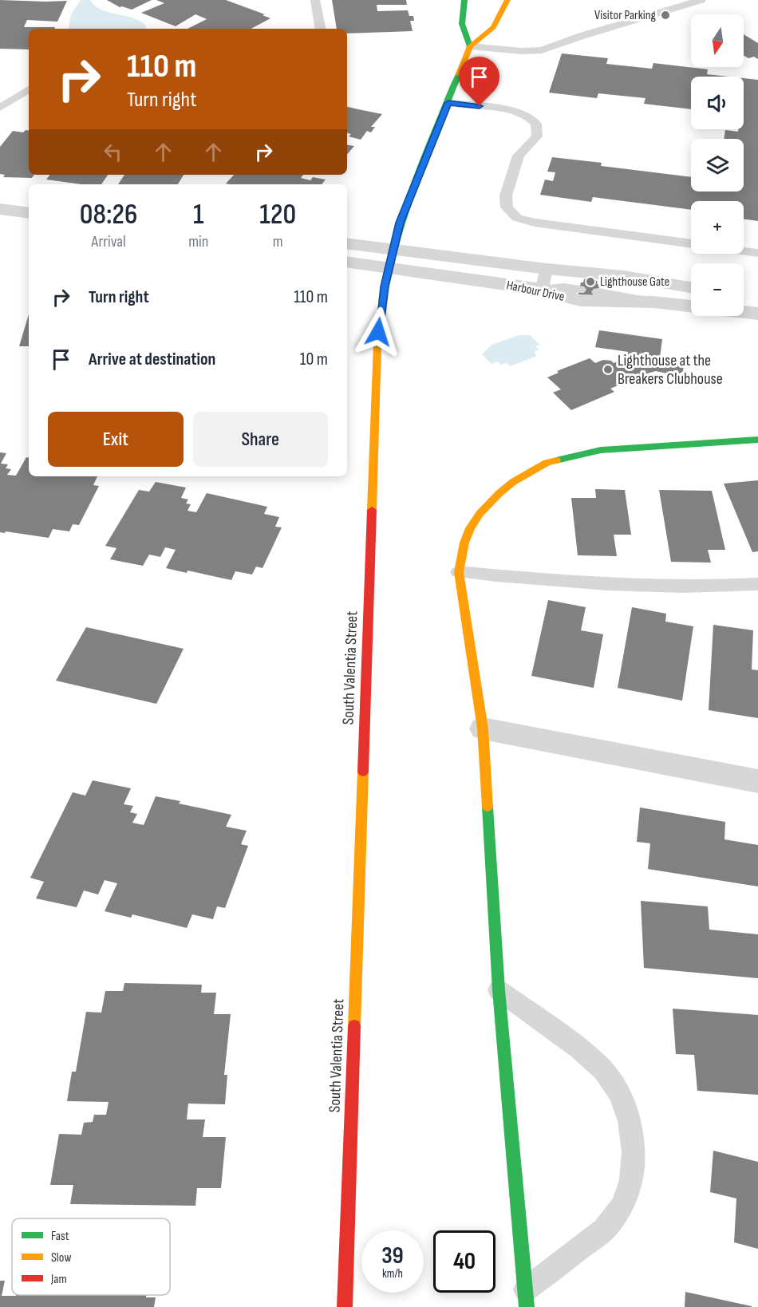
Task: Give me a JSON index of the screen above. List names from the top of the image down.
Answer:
{
  "streets": {
    "street": ["Harbour Drive", "South Valentia Street"]
  },
  "crossings": [
    ["Harbour Drive", "South Valentia Street"]
  ],
  "places": ["Visitor Parking", "Lighthouse Gate", "Lighthouse at the Breakers Clubhouse"],
  "legend": ["Fast", "Slow", "Jam"],
  "north": "bottom",
  "page": {
    "map_buttons": ["+", "−"],
    "turn": ["110 m", "Turn right"],
    "eta": [
      "08:26",
      "Arrival",
      "1",
      "min",
      "120",
      "m"
    ],
    "list": [
      {
        "name": "Turn right",
        "value": "110 m"
      },
      {
        "name": "Arrive at destination",
        "value": "10 m"
      }
    ],
    "buttons": ["Exit", "Share"],
    "speed": "39 km/h",
    "limit": "40"
  }
}
